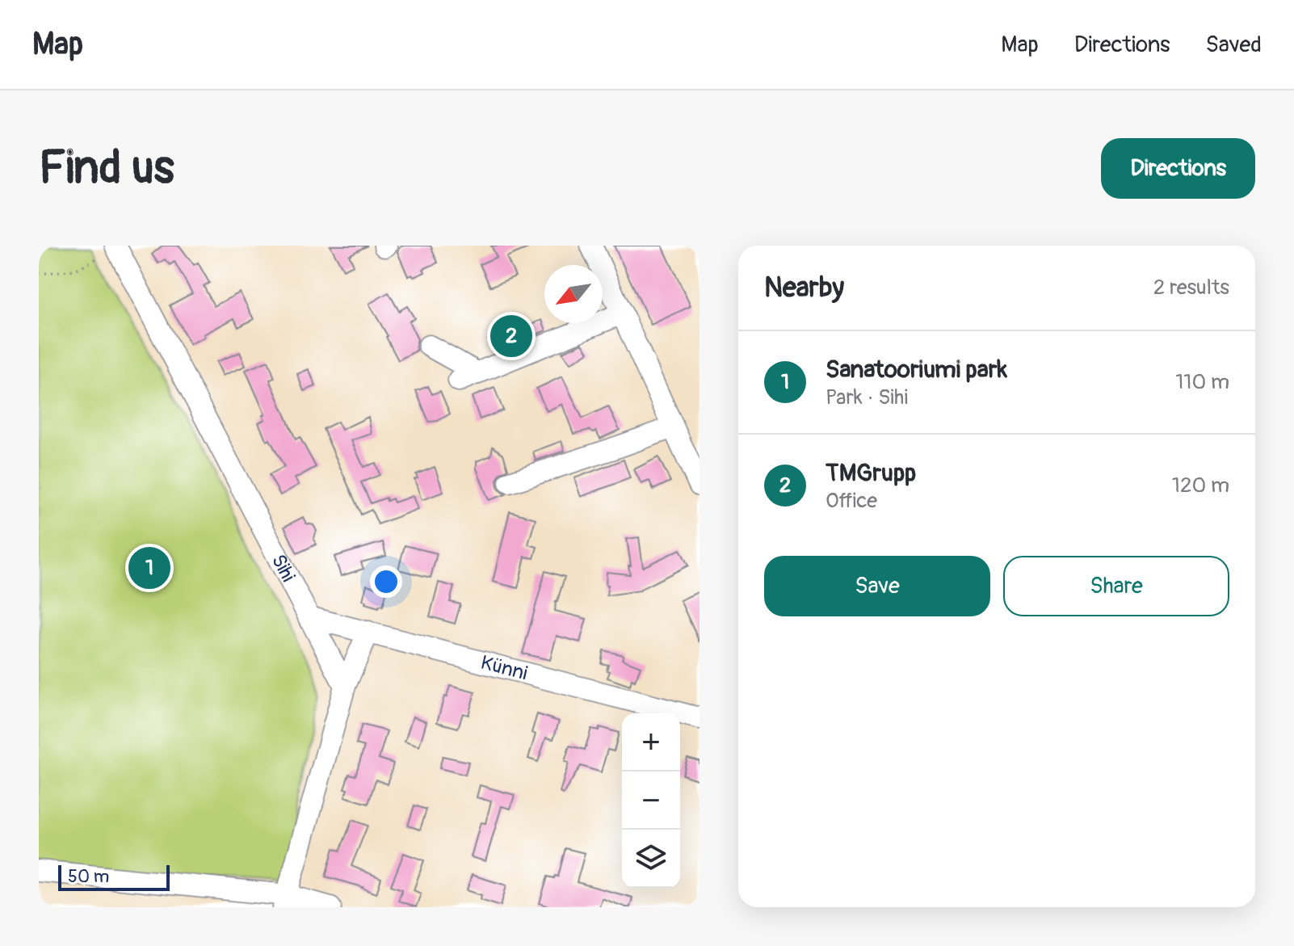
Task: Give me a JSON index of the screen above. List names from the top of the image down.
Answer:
{
  "streets": {
    "street": ["Sihi", "Künni"]
  },
  "crossings": [
    ["Sihi", "Künni"]
  ],
  "scale_bar": "50 m",
  "north": "bottom left",
  "page": {
    "header": "Map",
    "nav": ["Map", "Directions", "Saved"],
    "buttons": [
      "Directions",
      ["Save", "Share"]
    ],
    "title": "Find us",
    "heading": ["Nearby", "2 results"],
    "pins": ["2", "1"],
    "list": [
      {
        "mark": "1",
        "name": "Sanatooriumi park",
        "note": "Park · Sihi",
        "value": "110 m"
      },
      {
        "mark": "2",
        "name": "TMGrupp",
        "note": "Office",
        "value": "120 m"
      }
    ],
    "map_buttons": ["+", "−"],
    "scale": "50 m"
  }
}
